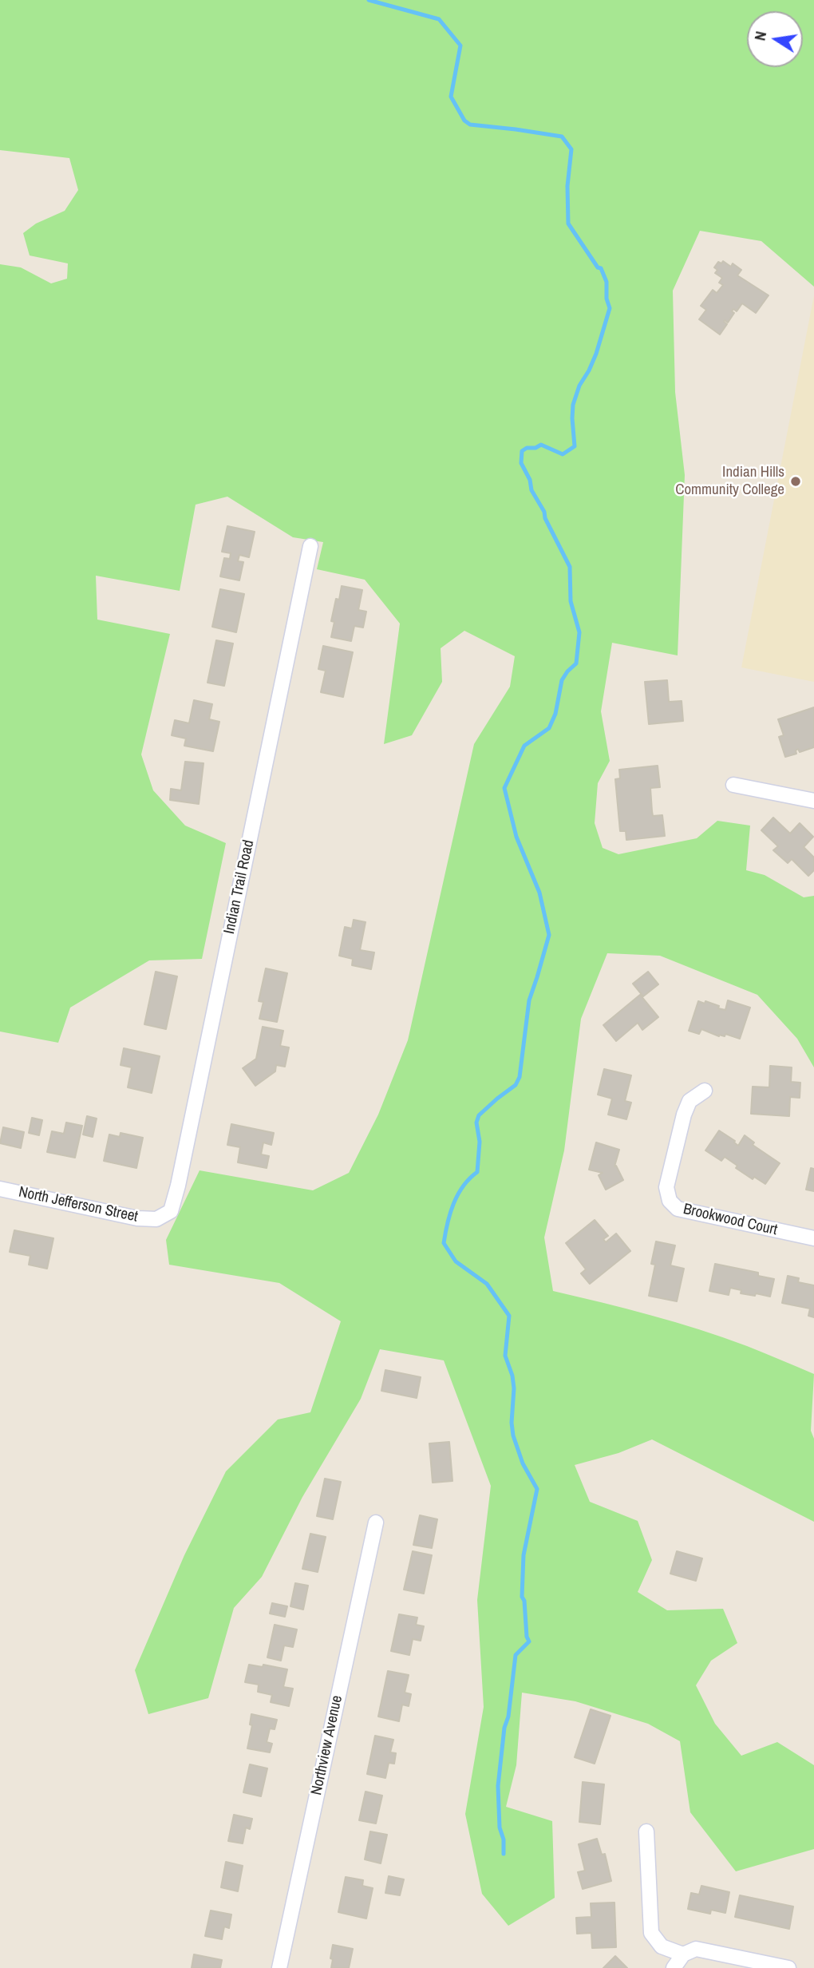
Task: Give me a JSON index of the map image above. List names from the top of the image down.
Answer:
{
  "streets": {
    "street": [
      "Indian Trail Road",
      "North Jefferson Street",
      "Brookwood Court",
      "Northview Avenue"
    ]
  },
  "crossings": [
    ["Indian Trail Road", "North Jefferson Street"]
  ],
  "places": ["Indian Hills Community College"],
  "north": "left"
}
